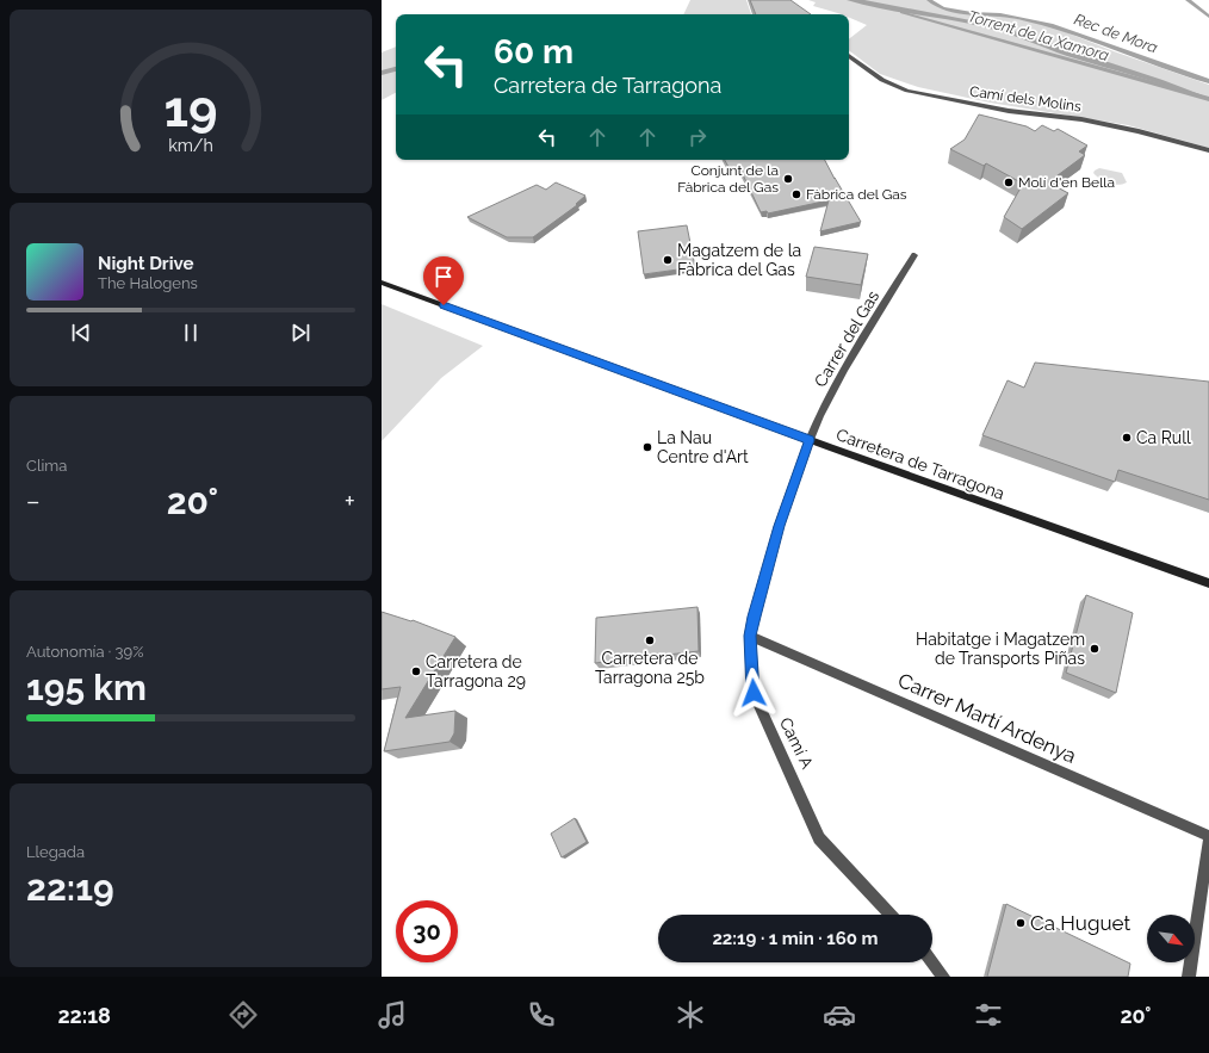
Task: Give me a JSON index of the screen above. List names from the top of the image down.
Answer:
{
  "streets": {
    "main road": ["Carretera de Tarragona"],
    "street": [
      "Camí dels Molins",
      "Carrer del Gas",
      "Carrer Martí Ardenya",
      "Camí A"
    ]
  },
  "crossings": [
    ["Carrer del Gas", "Carretera de Tarragona"],
    ["Carrer del Gas", "Camí A"],
    ["Carretera de Tarragona", "Camí A"],
    ["Carrer Martí Ardenya", "Camí A"]
  ],
  "water": ["Rec de Mora", "Torrent de la Xamora"],
  "places": [
    "Conjunt de la Fàbrica del Gas",
    "Molí d'en Bella",
    "Fàbrica del Gas",
    "Magatzem de la Fàbrica del Gas",
    "Ca Rull",
    "La Nau Centre d'Art",
    "Carretera de Tarragona 25b",
    "Habitatge i Magatzem de Transports Piñas",
    "Carretera de Tarragona 29",
    "Ca Huguet"
  ],
  "north": "bottom right",
  "page": {
    "turn": ["60 m", "Carretera de Tarragona"],
    "song": ["Night Drive", "The Halogens"],
    "tile": [
      "Clima",
      ["Autonomía · 39%", "195 km"],
      ["Llegada", "22:19"]
    ],
    "heat": ["−", "20°", "+"],
    "limit": "30",
    "trip": "22:19 · 1 min · 160 m",
    "tabs": ["22:18", "20°"],
    "gauge": ["19", "km/h"]
  }
}
